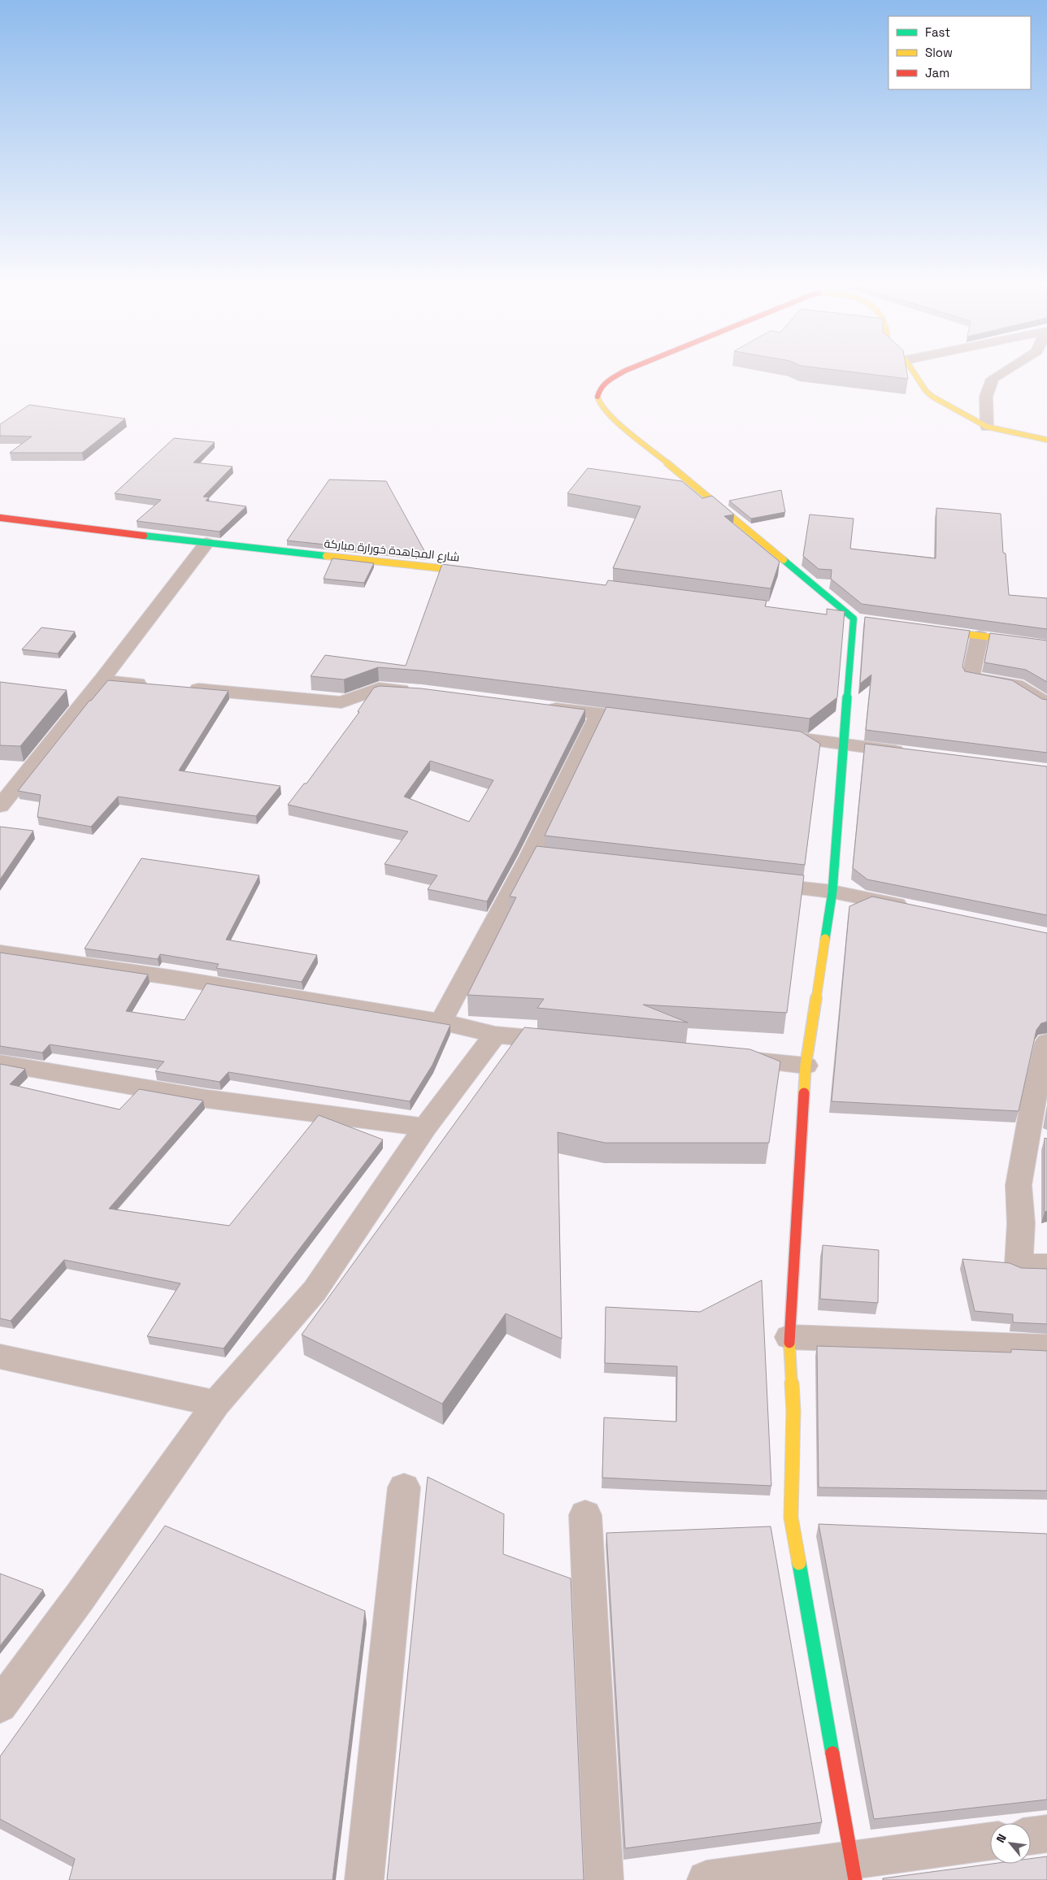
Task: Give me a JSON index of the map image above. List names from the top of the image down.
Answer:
{
  "streets": {
    "street": ["شارع المجاهدة خورارة مباركة"]
  },
  "legend": ["Fast", "Slow", "Jam"],
  "north": "top left"
}
